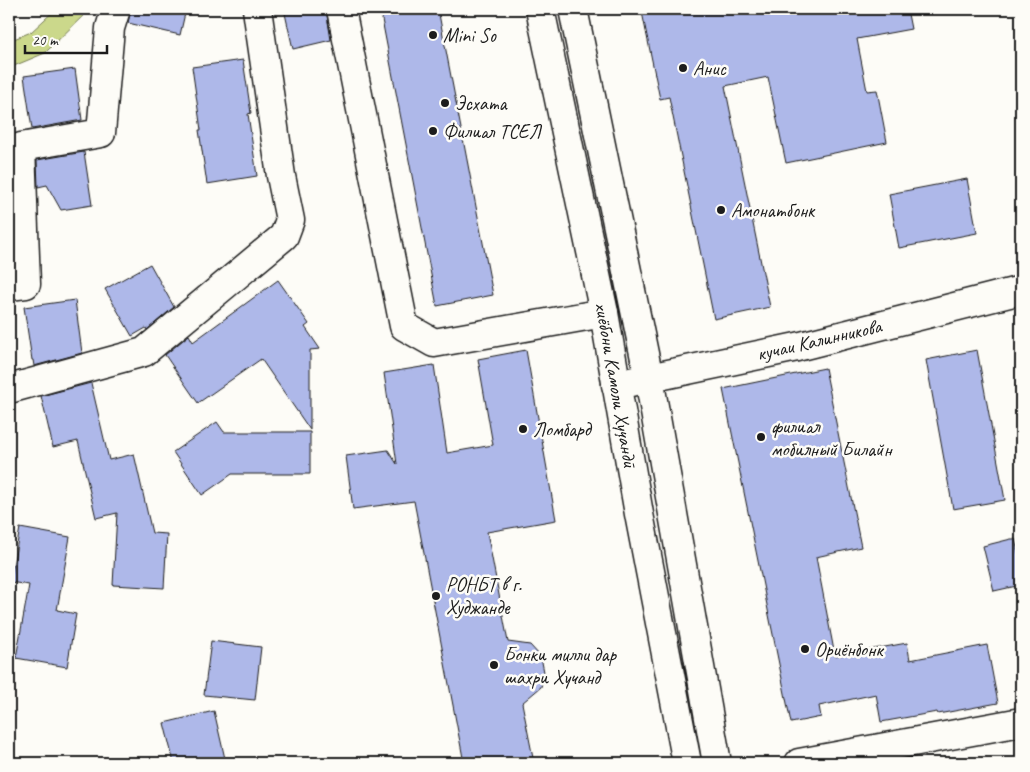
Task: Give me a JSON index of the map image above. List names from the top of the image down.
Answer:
{
  "streets": {
    "street": ["кучаи Калинникова", "хиёбони Камоли Хуҷандӣ"]
  },
  "crossings": [
    ["кучаи Калинникова", "хиёбони Камоли Хуҷандӣ"]
  ],
  "places": [
    "Mini So",
    "Анис",
    "Эсхата",
    "Филиал ТСЕЛ",
    "Амонатбонк",
    "Ломбард",
    "филиал мобилный Билайн",
    "РОНБТ в г. Худжанде",
    "Ориёнбонк",
    "Бонки милли дар шахри Хучанд"
  ],
  "scale_bar": "20 m"
}
